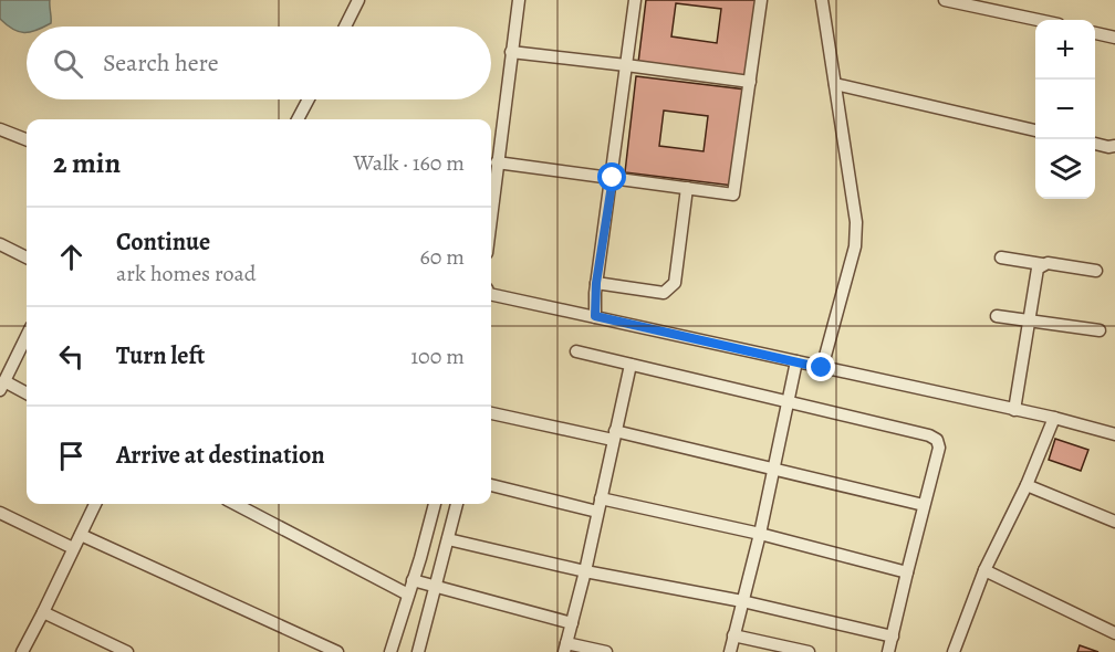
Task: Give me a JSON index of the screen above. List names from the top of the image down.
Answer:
{
  "page": {
    "map_buttons": ["+", "−"],
    "search": "Search here",
    "heading": ["2 min", "Walk · 160 m"],
    "list": [
      ["Continue", "ark homes road", "60 m"],
      ["Turn left", "100 m"],
      "Arrive at destination"
    ]
  }
}
